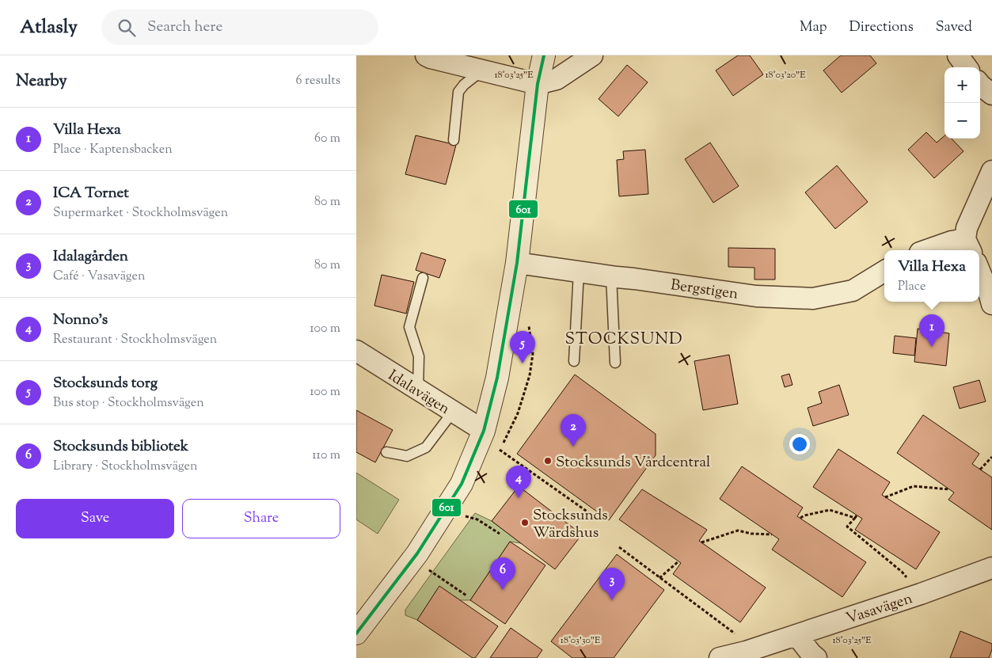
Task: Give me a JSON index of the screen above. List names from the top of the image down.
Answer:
{
  "streets": {
    "street": ["Bergstigen", "Idalavägen", "Vasavägen"]
  },
  "districts": ["STOCKSUND"],
  "places": ["Stocksunds Vårdcentral", "Stocksunds Wärdshus"],
  "lines": ["transit line 601"],
  "page": {
    "header": "Atlasly",
    "search": "Search here",
    "nav": ["Map", "Directions", "Saved"],
    "heading": ["Nearby", "6 results"],
    "map_buttons": ["+", "−"],
    "list": [
      {
        "mark": "1",
        "name": "Villa Hexa",
        "note": "Place · Kaptensbacken",
        "value": "60 m"
      },
      {
        "mark": "2",
        "name": "ICA Tornet",
        "note": "Supermarket · Stockholmsvägen",
        "value": "80 m"
      },
      {
        "mark": "3",
        "name": "Idalagården",
        "note": "Café · Vasavägen",
        "value": "80 m"
      },
      {
        "mark": "4",
        "name": "Nonno's",
        "note": "Restaurant · Stockholmsvägen",
        "value": "100 m"
      },
      {
        "mark": "5",
        "name": "Stocksunds torg",
        "note": "Bus stop · Stockholmsvägen",
        "value": "100 m"
      },
      {
        "mark": "6",
        "name": "Stocksunds bibliotek",
        "note": "Library · Stockholmsvägen",
        "value": "110 m"
      }
    ],
    "popup": ["Villa Hexa", "Place"],
    "pins": [
      "1",
      "5",
      "2",
      "4",
      "6",
      "3"
    ],
    "buttons": ["Save", "Share"]
  },
  "coordinates": ["18°03'25\"E", "18°03'20\"E", "18°03'30\"E"]
}
